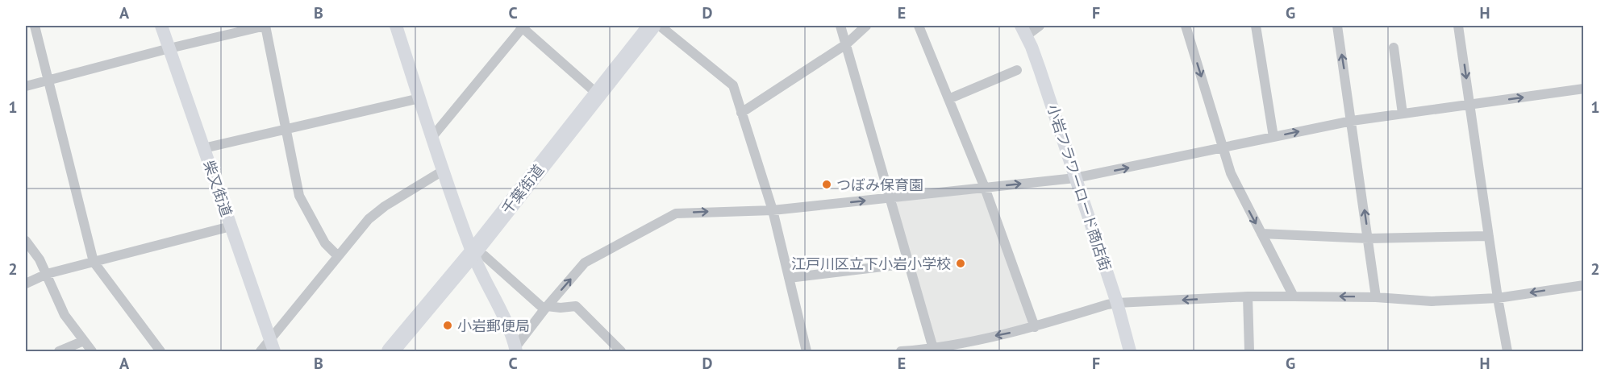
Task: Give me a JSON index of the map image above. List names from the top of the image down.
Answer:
{
  "streets": {
    "highway": ["千葉街道"],
    "street": ["小岩フラワーロード商店街", "柴又街道"]
  },
  "places": ["つぼみ保育園", "江戸川区立下小岩小学校", "小岩郵便局"],
  "grid": {
    "columns": [
      "A",
      "B",
      "C",
      "D",
      "E",
      "F",
      "G",
      "H"
    ],
    "rows": ["1", "2"]
  }
}
